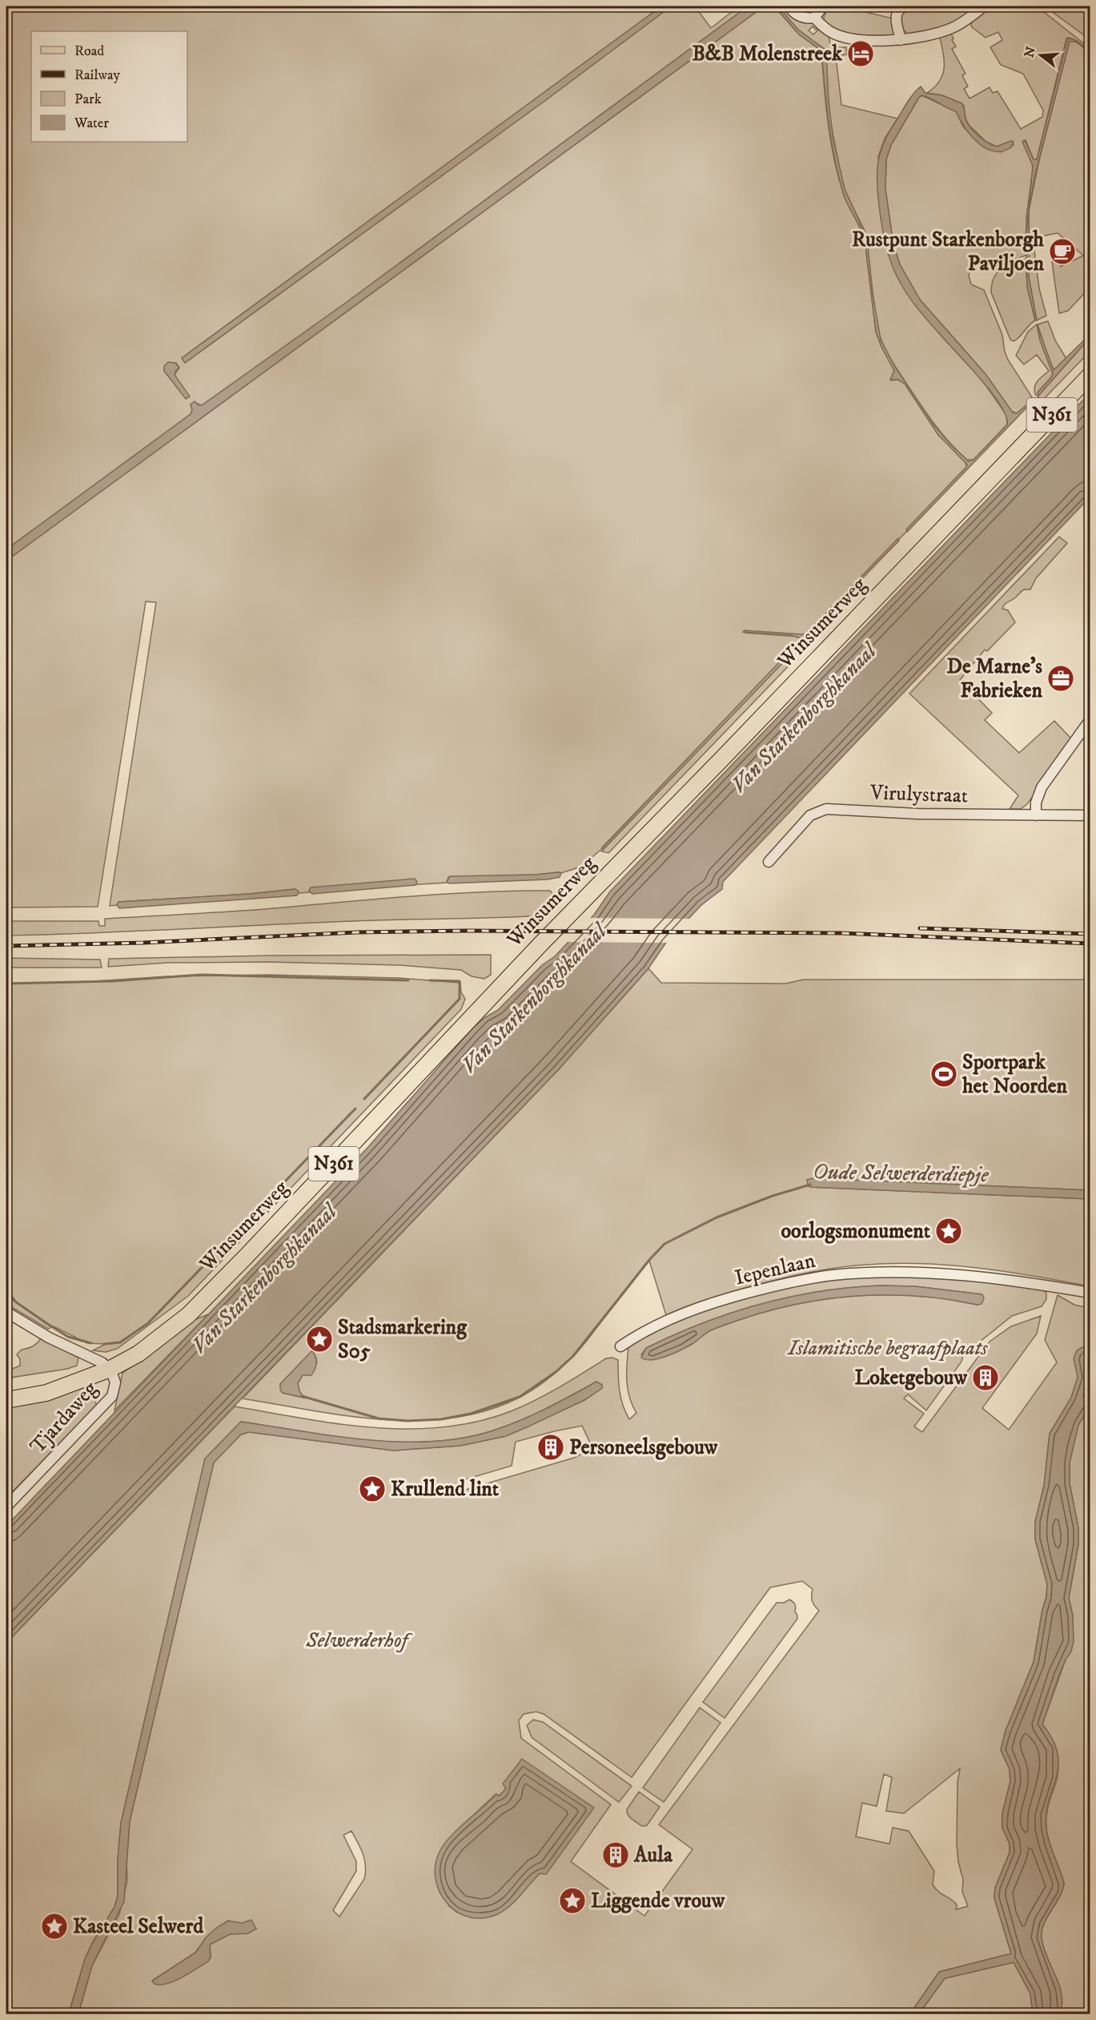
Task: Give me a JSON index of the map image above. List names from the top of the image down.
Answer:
{
  "streets": {
    "main road": ["N361", "Winsumerweg"],
    "street": ["Virulystraat", "Iepenlaan", "Tjardaweg"]
  },
  "crossings": [
    ["Winsumerweg", "Tjardaweg"]
  ],
  "water": ["Van Starkenborghkanaal", "Oude Selwerderdiepje"],
  "parks": ["Islamitische begraafplaats", "Selwerderhof"],
  "places": {
    "hotel": ["B&B Molenstreek"],
    "cafe": ["Rustpunt Starkenborgh Paviljoen"],
    "office": ["De Marne's Fabrieken"],
    "sports": ["Sportpark het Noorden"],
    "place": [
      "oorlogsmonument",
      "Stadsmarkering S05",
      "Krullend lint",
      "Liggende vrouw",
      "Kasteel Selwerd"
    ],
    "building": ["Loketgebouw", "Personeelsgebouw", "Aula"]
  },
  "legend": [
    "Road",
    "Railway",
    "Park",
    "Water"
  ],
  "north": "left"
}
